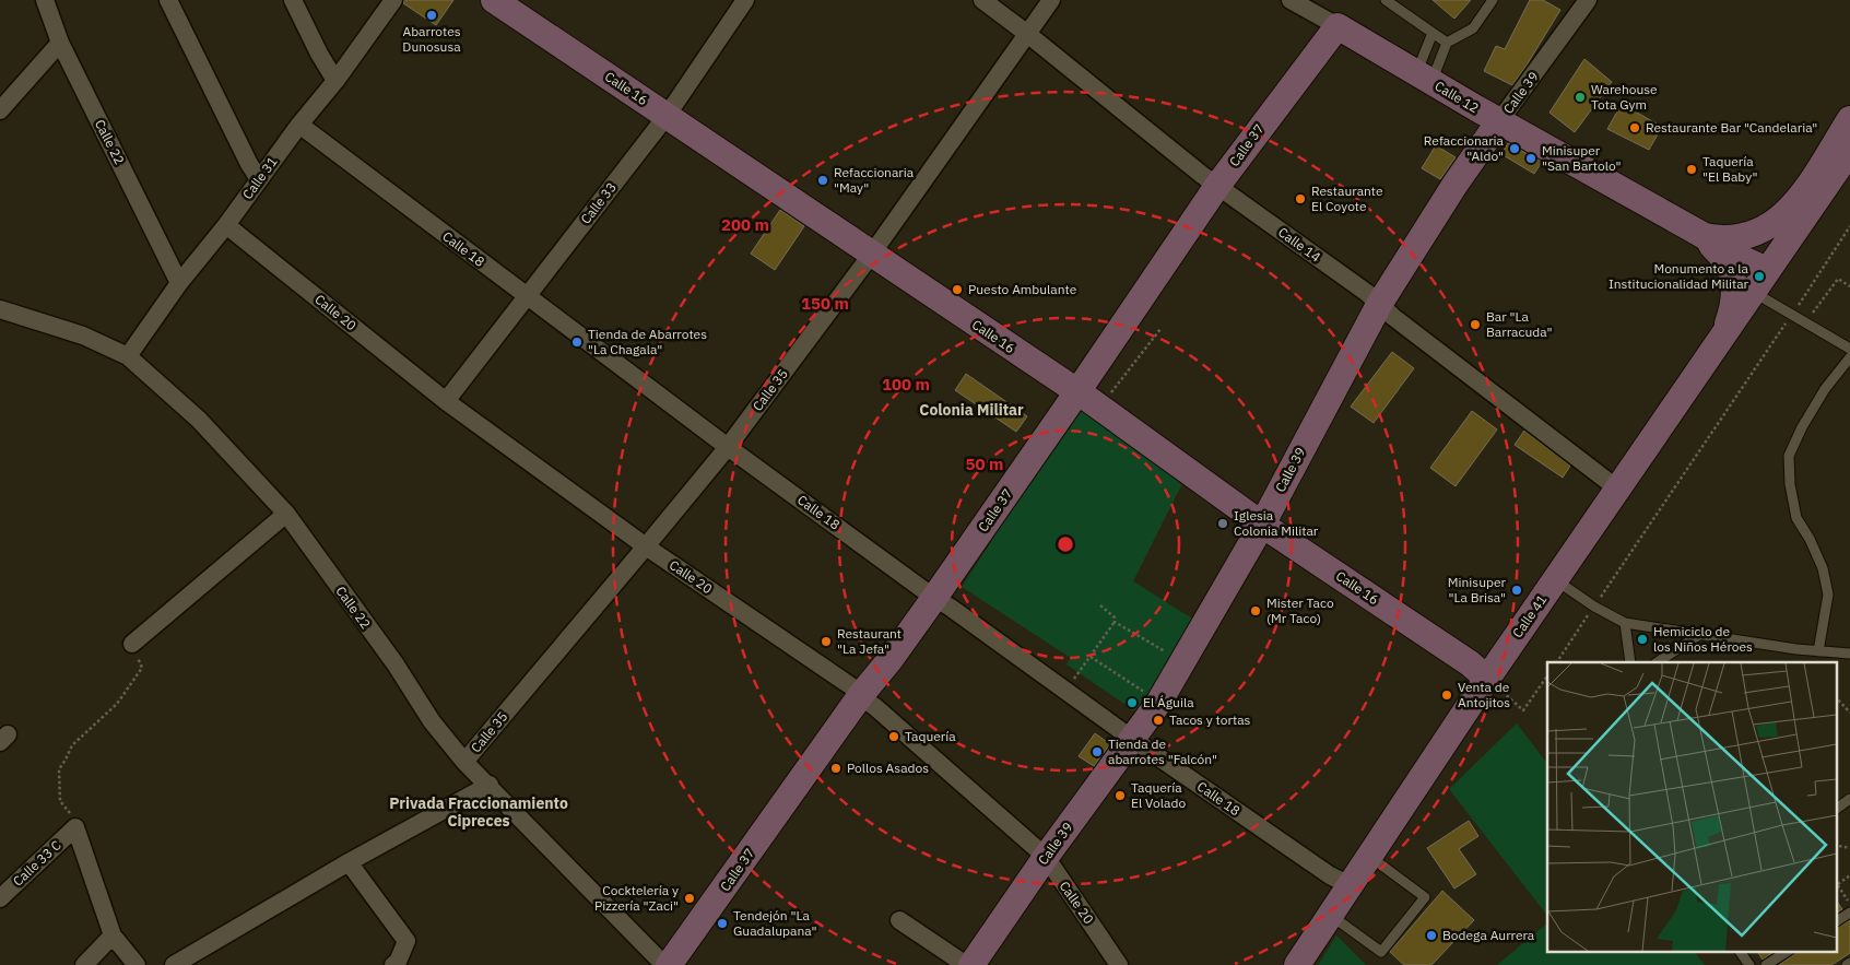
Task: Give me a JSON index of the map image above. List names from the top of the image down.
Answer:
{
  "streets": {
    "main road": [
      "Calle 16",
      "Calle 39",
      "Calle 12",
      "Calle 37",
      "Calle 41"
    ],
    "street": [
      "Calle 22",
      "Calle 31",
      "Calle 33",
      "Calle 14",
      "Calle 18",
      "Calle 20",
      "Calle 35",
      "Calle 33 C"
    ]
  },
  "crossings": [
    ["Calle 16", "Calle 39"],
    ["Calle 16", "Calle 37"],
    ["Calle 16", "Calle 33"],
    ["Calle 16", "Calle 35"],
    ["Calle 16", "Calle 41"],
    ["Calle 39", "Calle 12"],
    ["Calle 39", "Calle 14"],
    ["Calle 39", "Calle 18"],
    ["Calle 39", "Calle 20"],
    ["Calle 12", "Calle 37"],
    ["Calle 12", "Calle 41"],
    ["Calle 22", "Calle 31"],
    ["Calle 22", "Calle 35"],
    ["Calle 37", "Calle 14"],
    ["Calle 37", "Calle 18"],
    ["Calle 37", "Calle 20"],
    ["Calle 31", "Calle 18"],
    ["Calle 31", "Calle 20"],
    ["Calle 33", "Calle 18"],
    ["Calle 33", "Calle 20"],
    ["Calle 14", "Calle 35"],
    ["Calle 14", "Calle 41"],
    ["Calle 18", "Calle 35"],
    ["Calle 18", "Calle 41"],
    ["Calle 20", "Calle 35"]
  ],
  "districts": ["Colonia Militar", "Privada Fraccionamiento Cipreces"],
  "places": [
    "Abarrotes Dunosusa",
    "Warehouse Tota Gym",
    "Restaurante Bar \"Candelaria\"",
    "Refaccionaria \"Aldo\"",
    "Minisuper \"San Bartolo\"",
    "Taquería \"El Baby\"",
    "Refaccionaria \"May\"",
    "Restaurante El Coyote",
    "Monumento a la Institucionalidad Militar",
    "Puesto Ambulante",
    "Bar \"La Barracuda\"",
    "Tienda de Abarrotes \"La Chagala\"",
    "Iglesia Colonia Militar",
    "Minisuper \"La Brisa\"",
    "Mister Taco (Mr Taco)",
    "Hemiciclo de los Niños Héroes",
    "Restaurant \"La Jefa\"",
    "Venta de Antojitos",
    "El Águila",
    "Tacos y tortas",
    "Taquería",
    "Tienda de abarrotes \"Falcón\"",
    "Pollos Asados",
    "Taquería El Volado",
    "Cocktelería y Pizzería \"Zaci\"",
    "Tendejón \"La Guadalupana\"",
    "Bodega Aurrera"
  ],
  "rings": [
    "200 m",
    "150 m",
    "100 m",
    "50 m"
  ]
}
